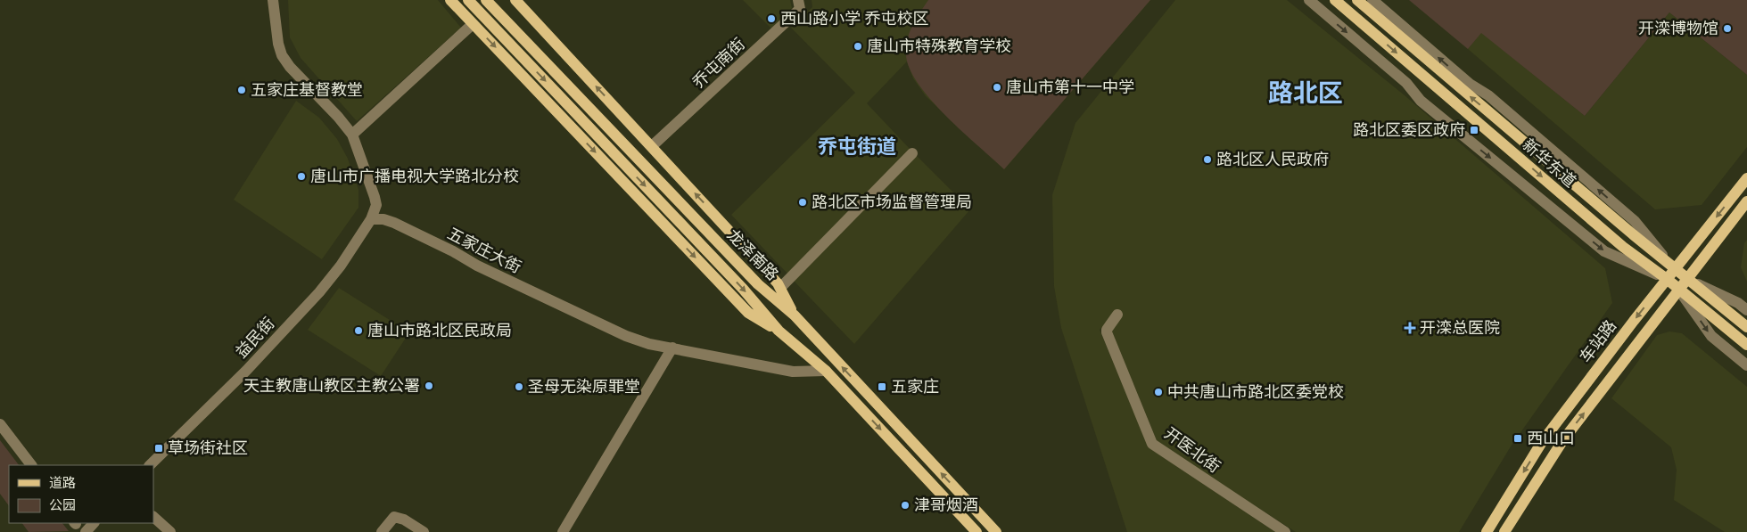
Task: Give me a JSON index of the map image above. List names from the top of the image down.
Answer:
{
  "streets": {
    "main road": ["新华东道", "龙泽南路", "车站路"],
    "street": [
      "乔屯南街",
      "五家庄大街",
      "益民街",
      "开医北街"
    ]
  },
  "crossings": [
    ["新华东道", "车站路"],
    ["五家庄大街", "龙泽南路"],
    ["五家庄大街", "益民街"]
  ],
  "districts": ["路北区", "乔屯街道"],
  "places": {
    "other": [
      "西山路小学 乔屯校区",
      "开滦博物馆",
      "唐山市特殊教育学校",
      "唐山市第十一中学",
      "五家庄基督教堂",
      "路北区人民政府",
      "唐山市广播电视大学路北分校",
      "路北区市场监督管理局",
      "唐山市路北区民政局",
      "天主教唐山教区主教公署",
      "圣母无染原罪堂",
      "中共唐山市路北区委党校",
      "津哥烟酒"
    ],
    "transit": [
      "路北区委区政府",
      "五家庄",
      "西山口",
      "草场街社区"
    ],
    "health": ["开滦总医院"]
  },
  "legend": ["道路", "公园"]
}
